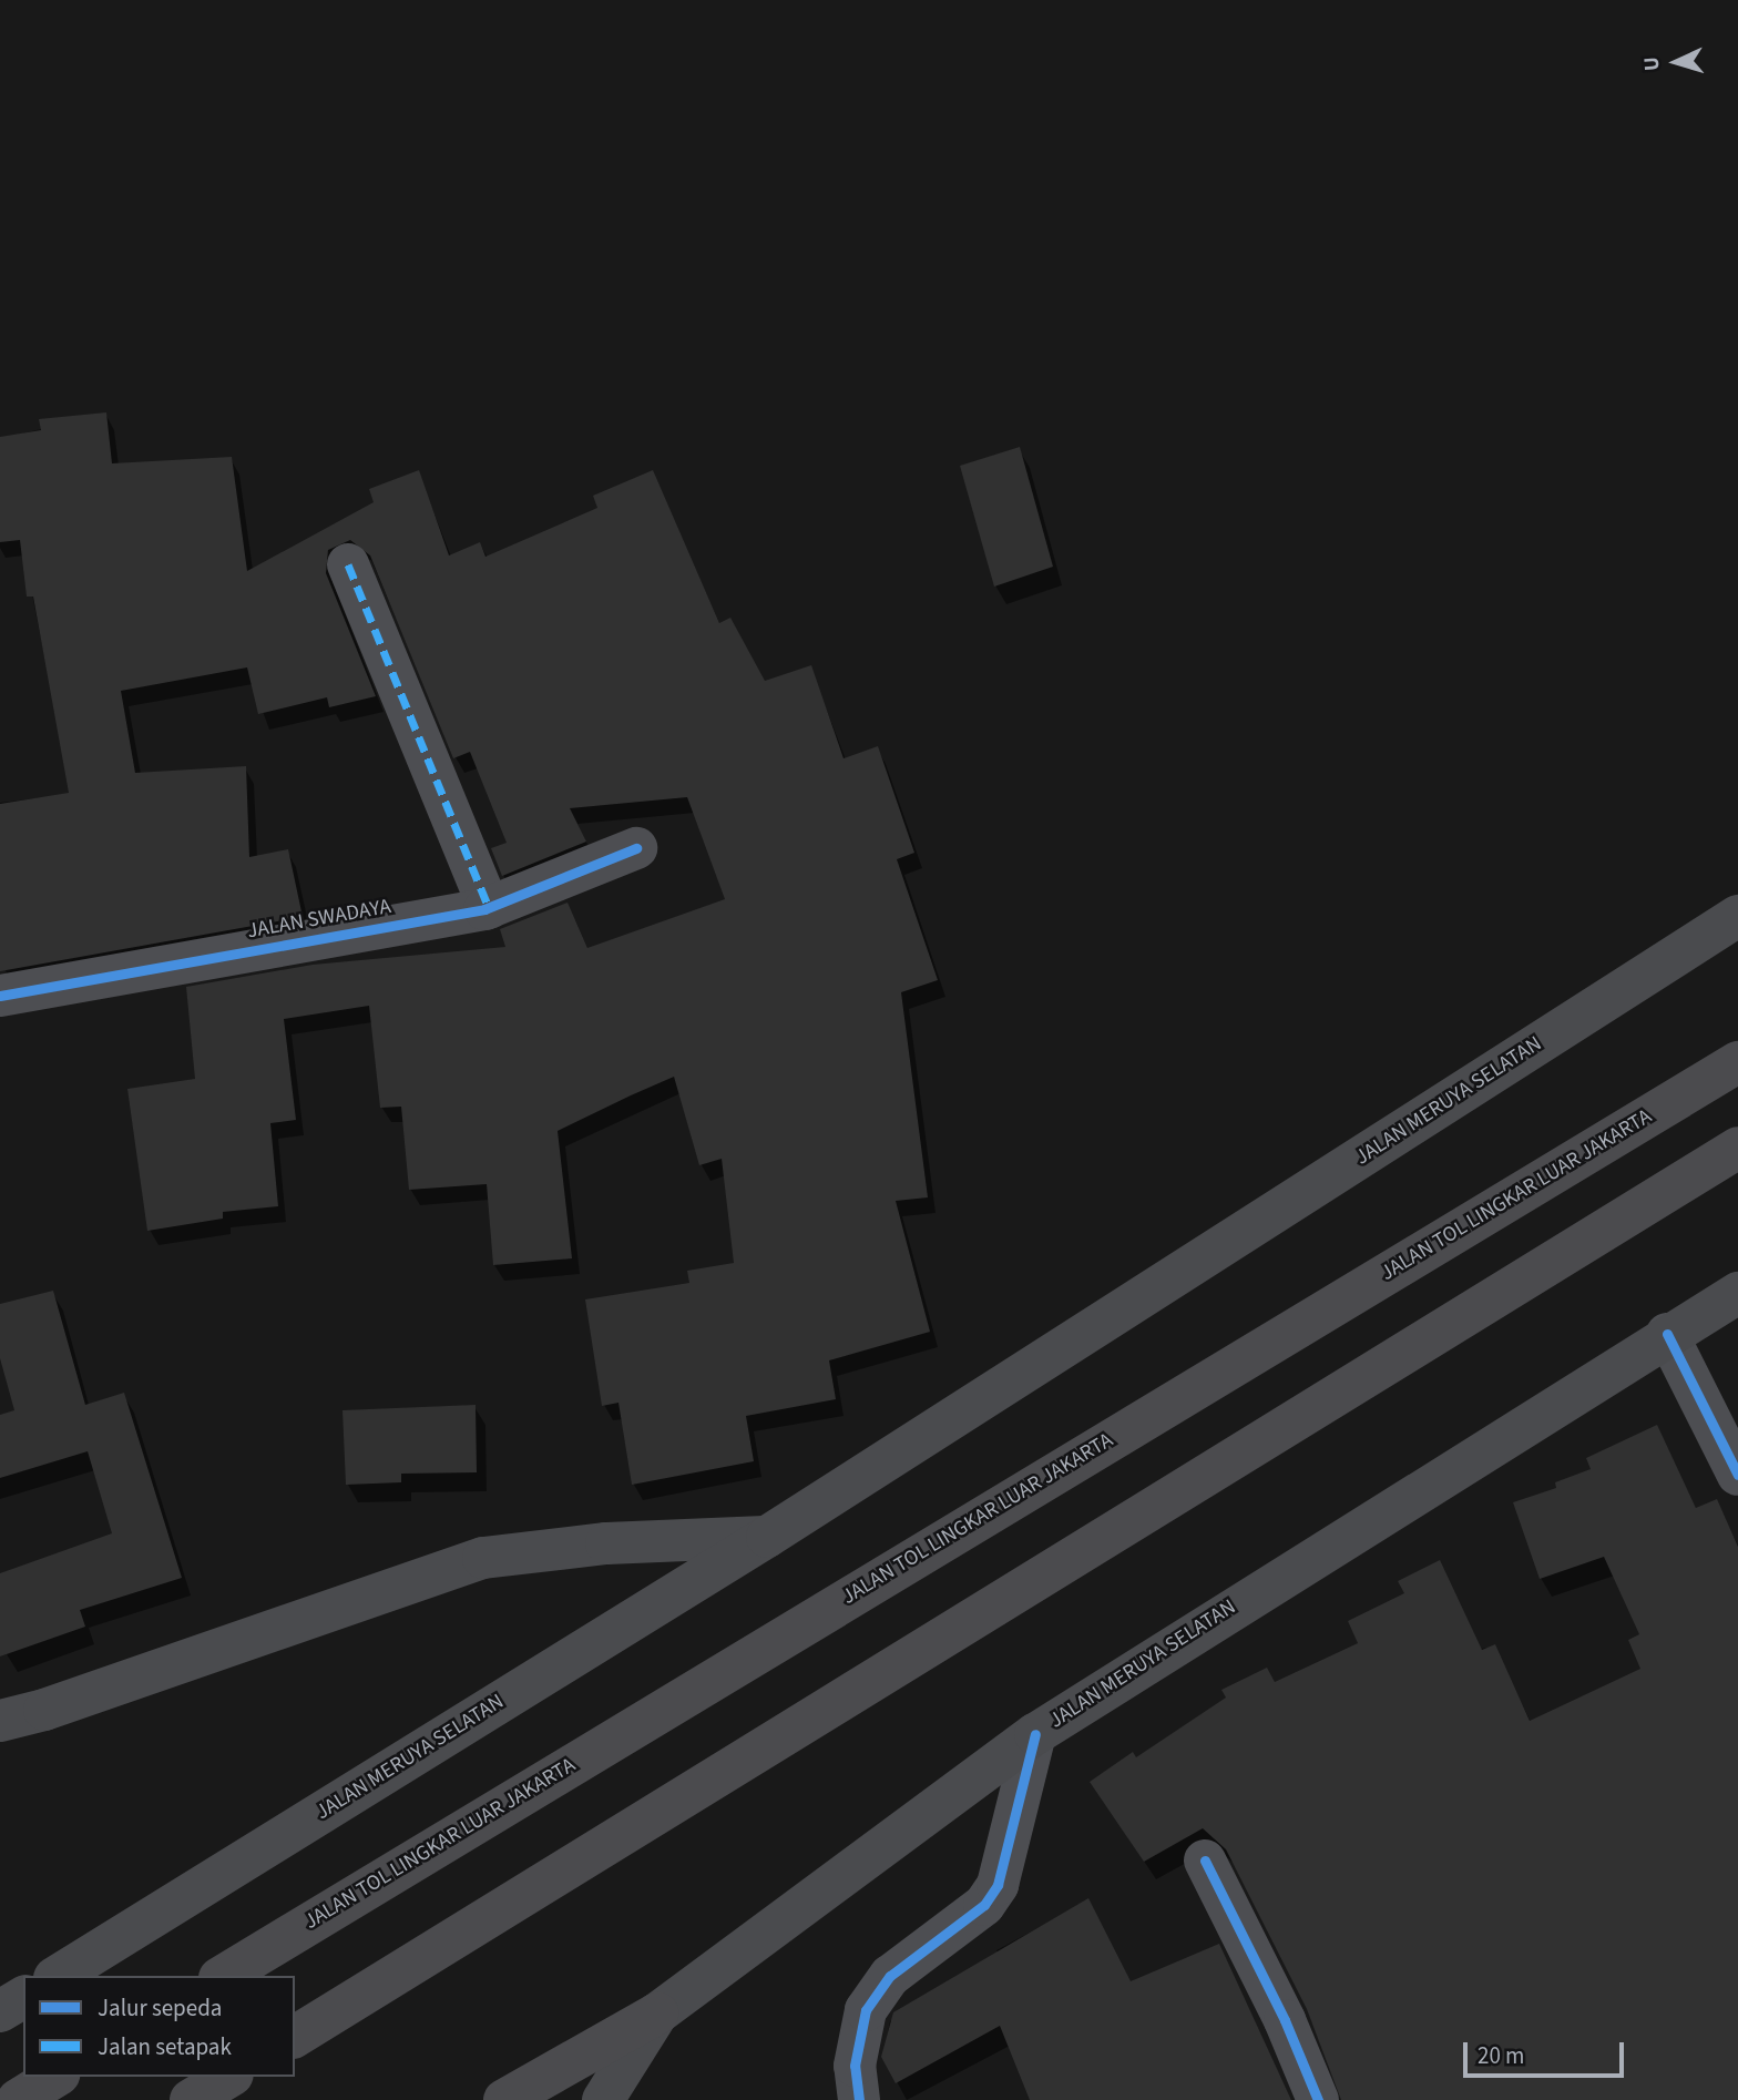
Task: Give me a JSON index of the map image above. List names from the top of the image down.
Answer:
{
  "streets": {
    "highway": ["JALAN TOL LINGKAR LUAR JAKARTA"],
    "main road": ["JALAN MERUYA SELATAN"],
    "street": ["JALAN SWADAYA"]
  },
  "legend": ["Jalur sepeda", "Jalan setapak"],
  "scale_bar": "20 m",
  "north": "left"
}
